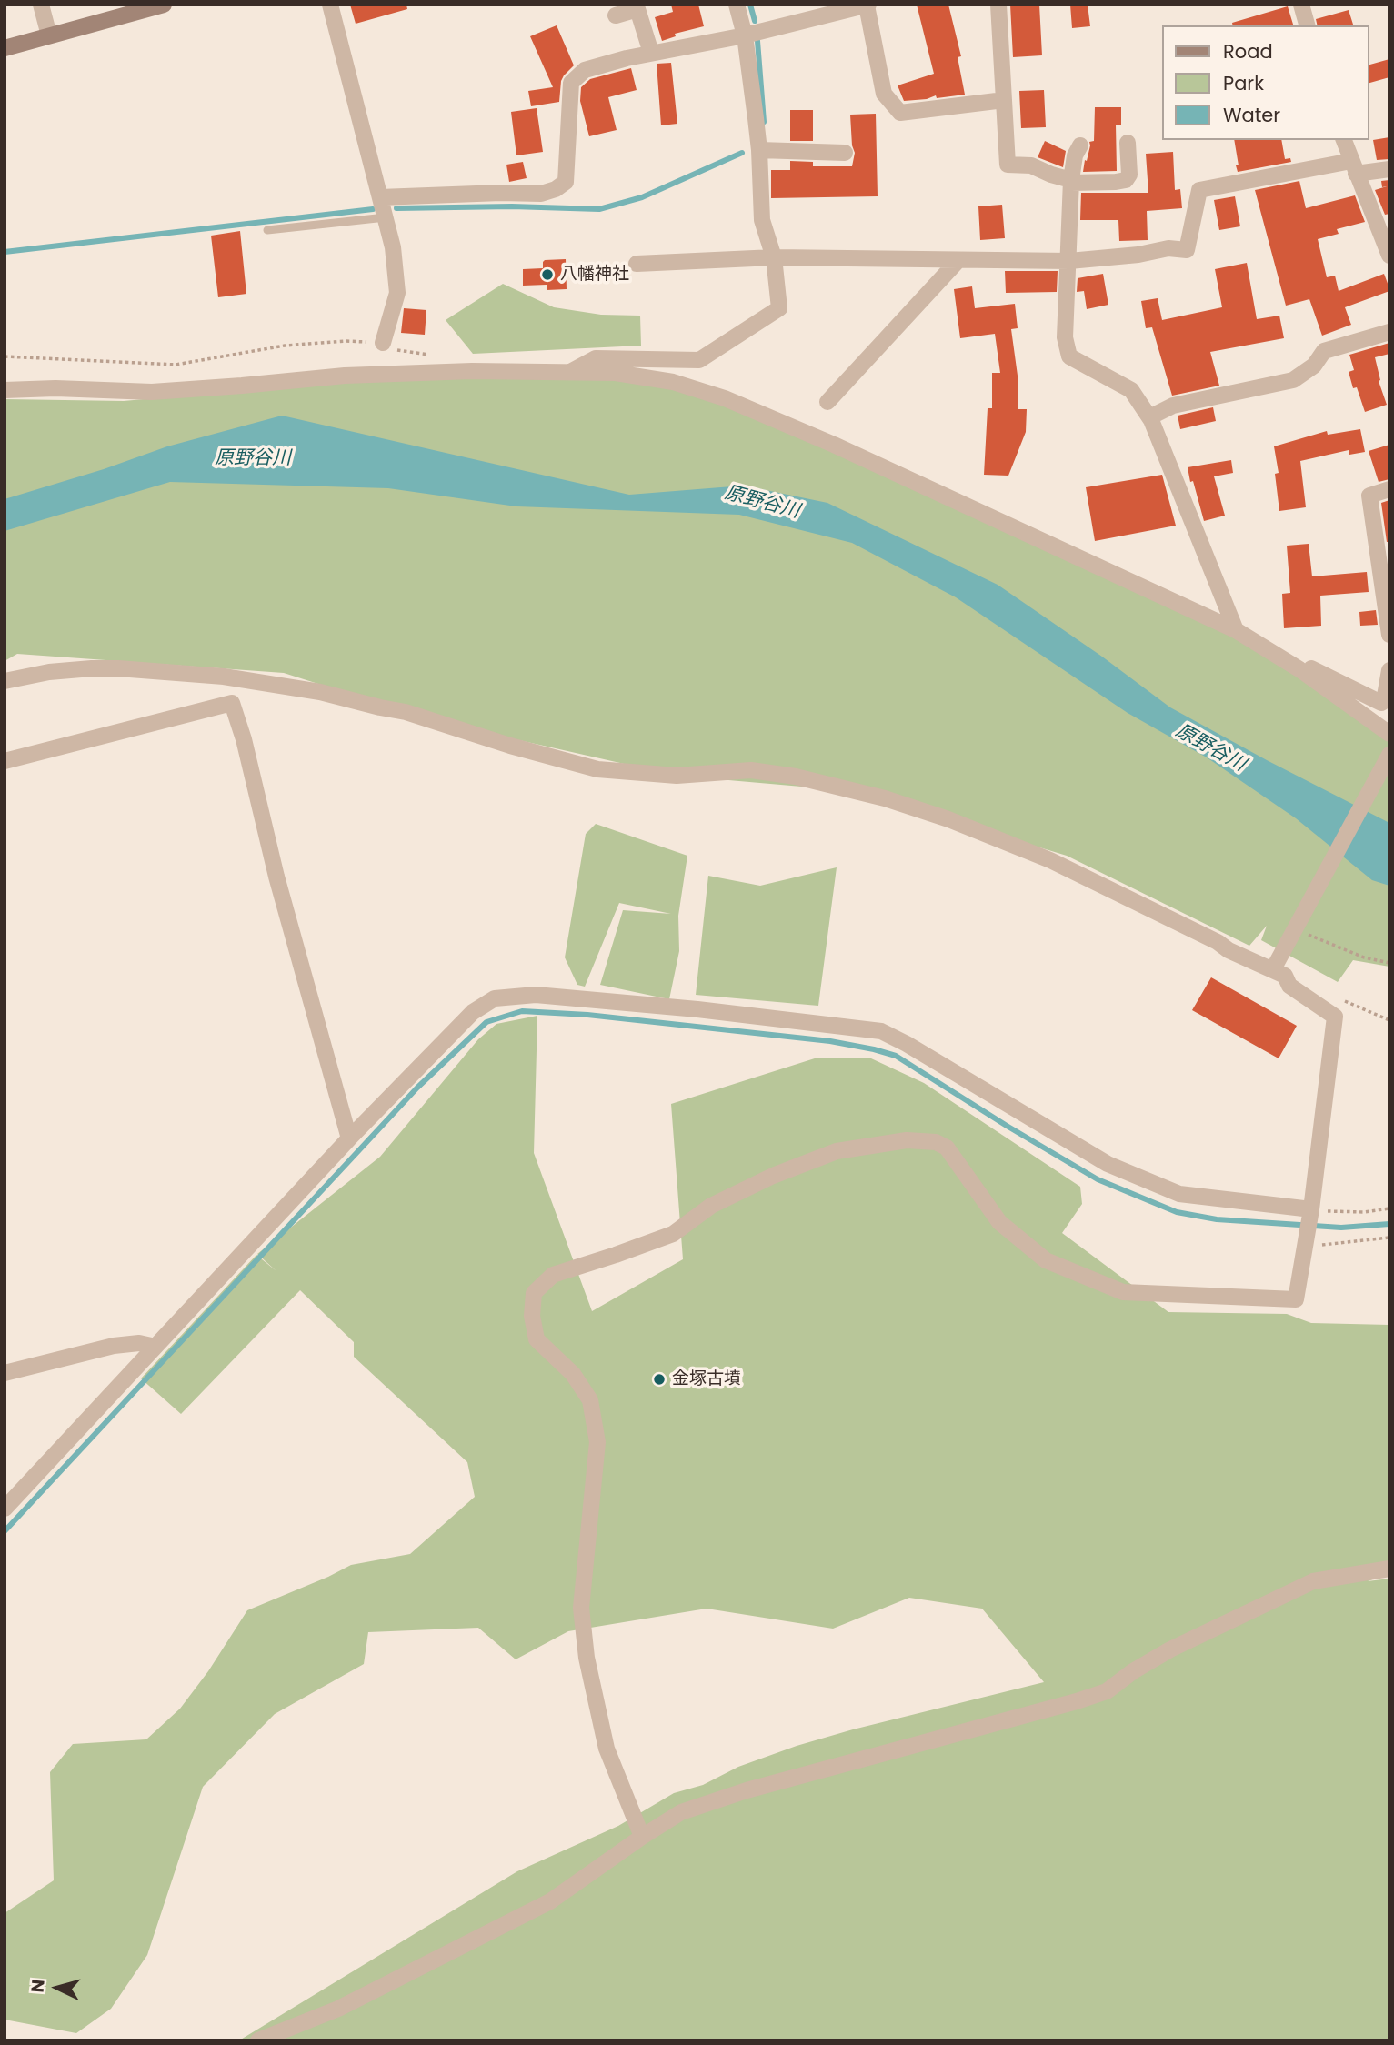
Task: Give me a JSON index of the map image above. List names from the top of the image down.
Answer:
{
  "water": ["原野谷川"],
  "places": ["八幡神社", "金塚古墳"],
  "legend": ["Road", "Park", "Water"],
  "north": "left"
}
